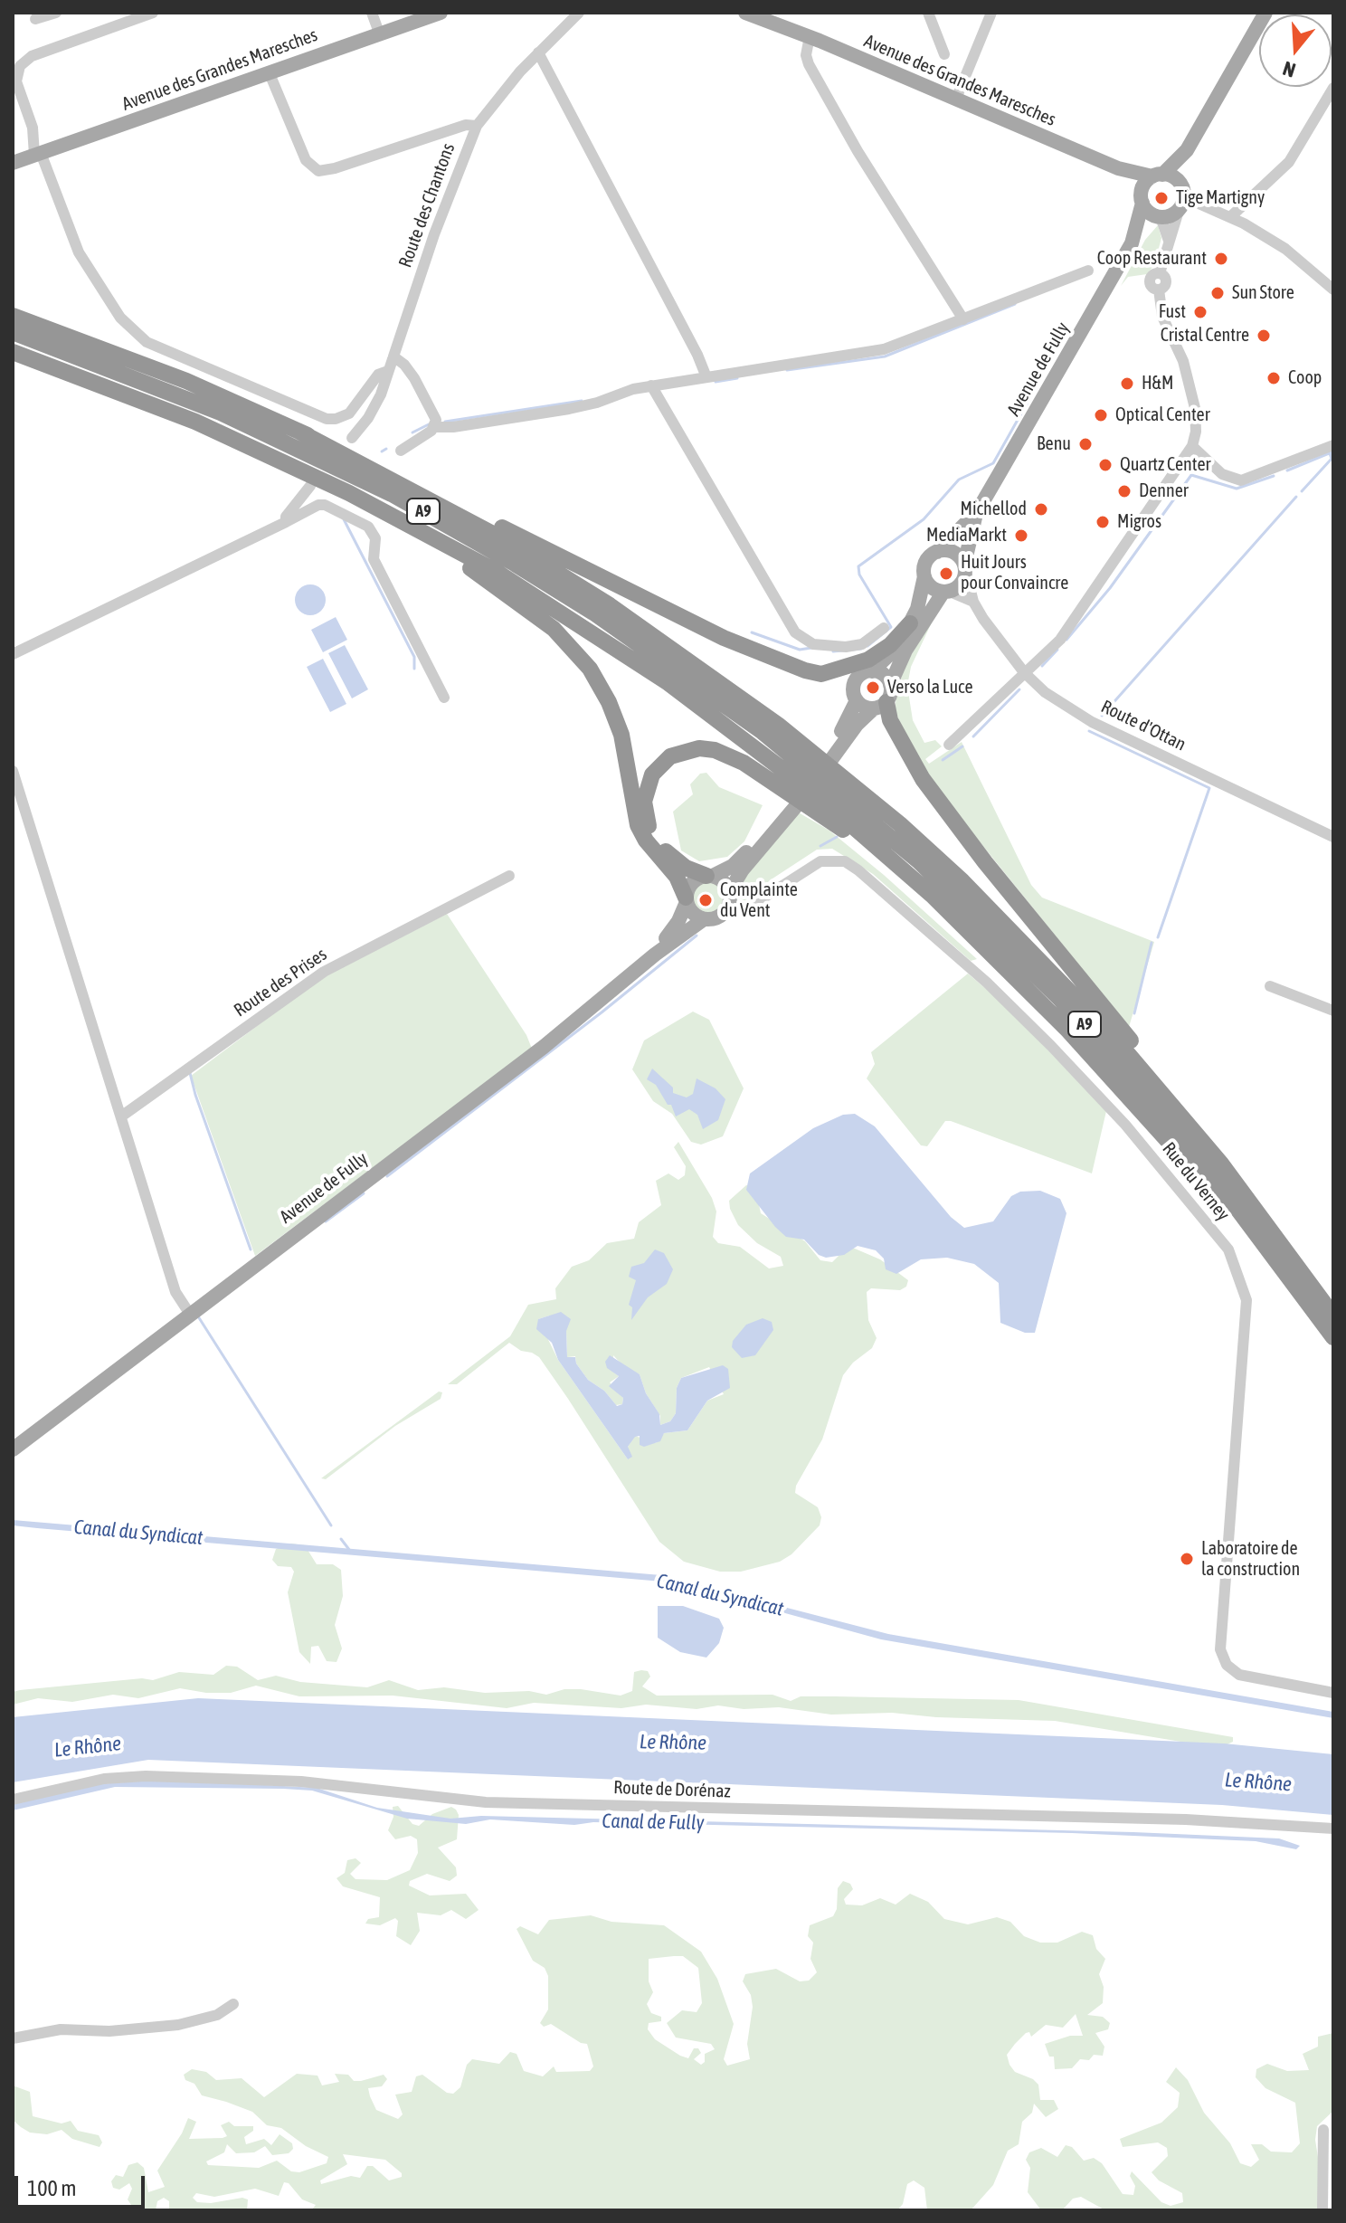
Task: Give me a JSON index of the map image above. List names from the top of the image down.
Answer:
{
  "streets": {
    "highway": ["A9"],
    "main road": ["Avenue des Grandes Maresches", "Avenue de Fully"],
    "street": [
      "Route des Chantons",
      "Route d'Ottan",
      "Route des Prises",
      "Rue du Verney",
      "Route de Dorénaz"
    ]
  },
  "crossings": [
    ["Avenue des Grandes Maresches", "Avenue de Fully"],
    ["Avenue de Fully", "Route d'Ottan"],
    ["Avenue de Fully", "Rue du Verney"]
  ],
  "water": ["Canal du Syndicat", "Le Rhône", "Canal de Fully"],
  "places": [
    "Tige Martigny",
    "Coop Restaurant",
    "Sun Store",
    "Fust",
    "Cristal Centre",
    "Coop",
    "H&M",
    "Optical Center",
    "Benu",
    "Quartz Center",
    "Denner",
    "Michellod",
    "Migros",
    "MediaMarkt",
    "Huit Jours pour Convaincre",
    "Verso la Luce",
    "Complainte du Vent",
    "Laboratoire de la construction"
  ],
  "scale_bar": "100 m",
  "north": "bottom"
}
